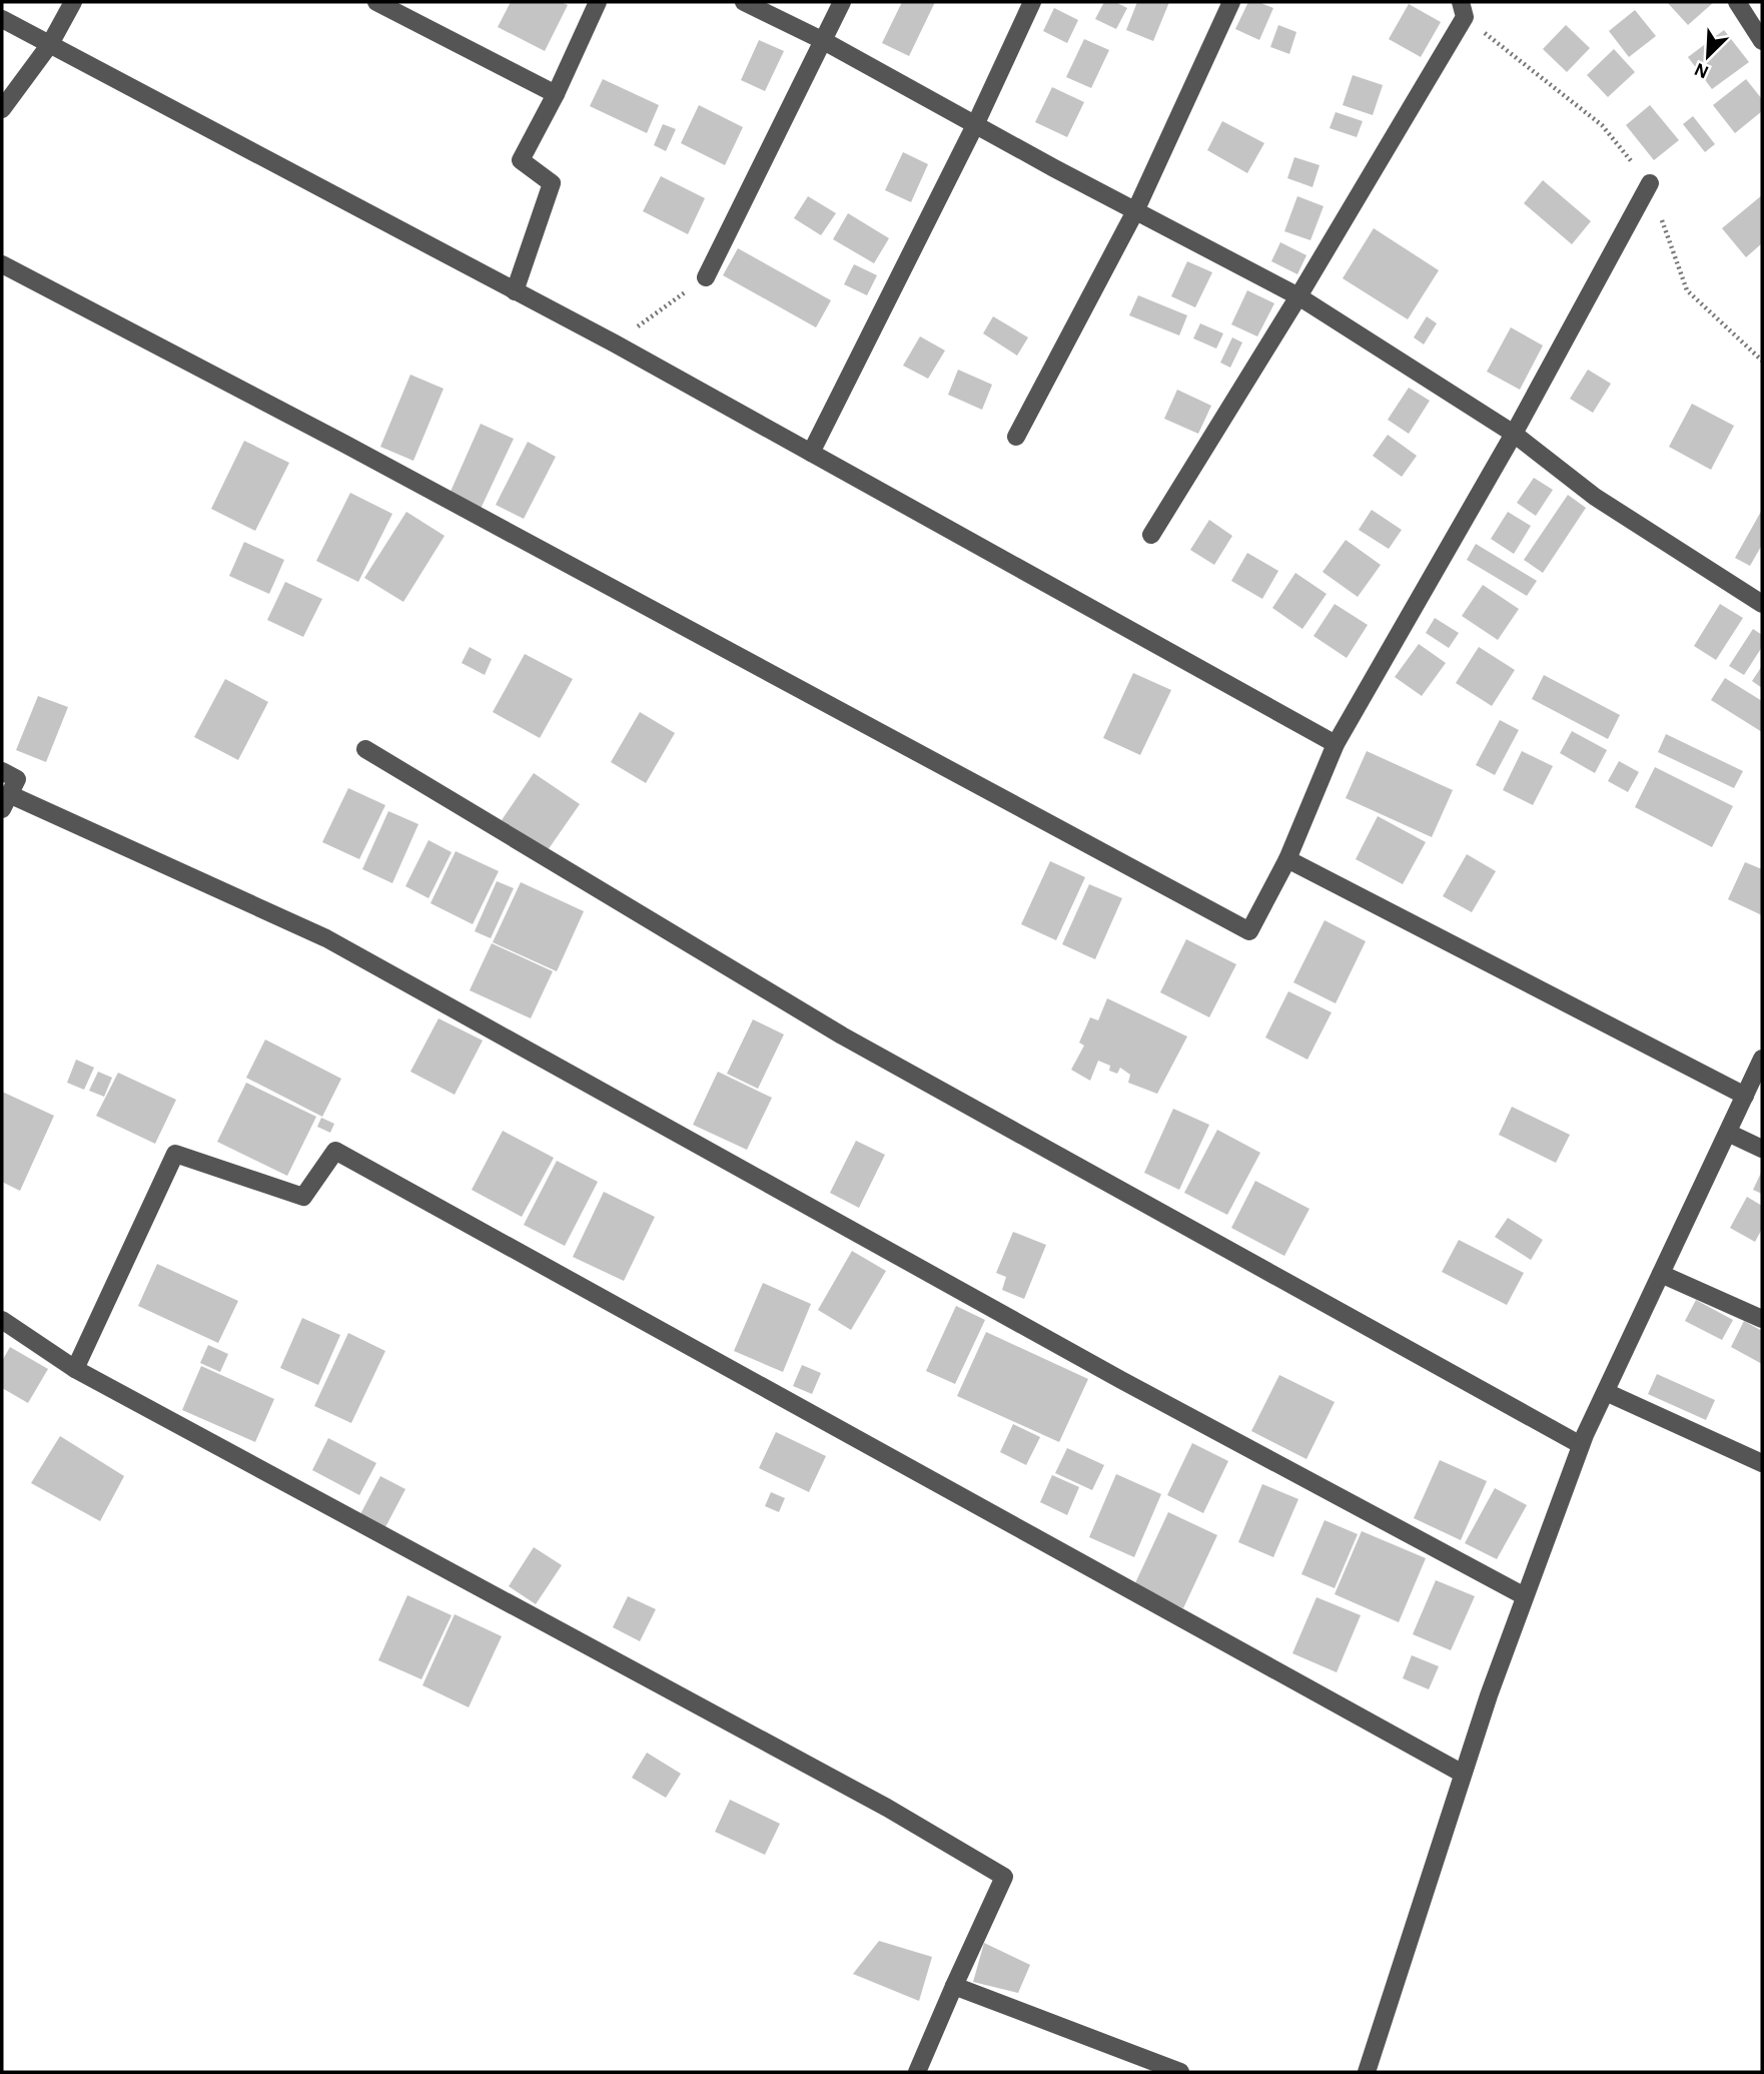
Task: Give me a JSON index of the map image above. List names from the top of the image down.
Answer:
{
  "north": "bottom left"
}
